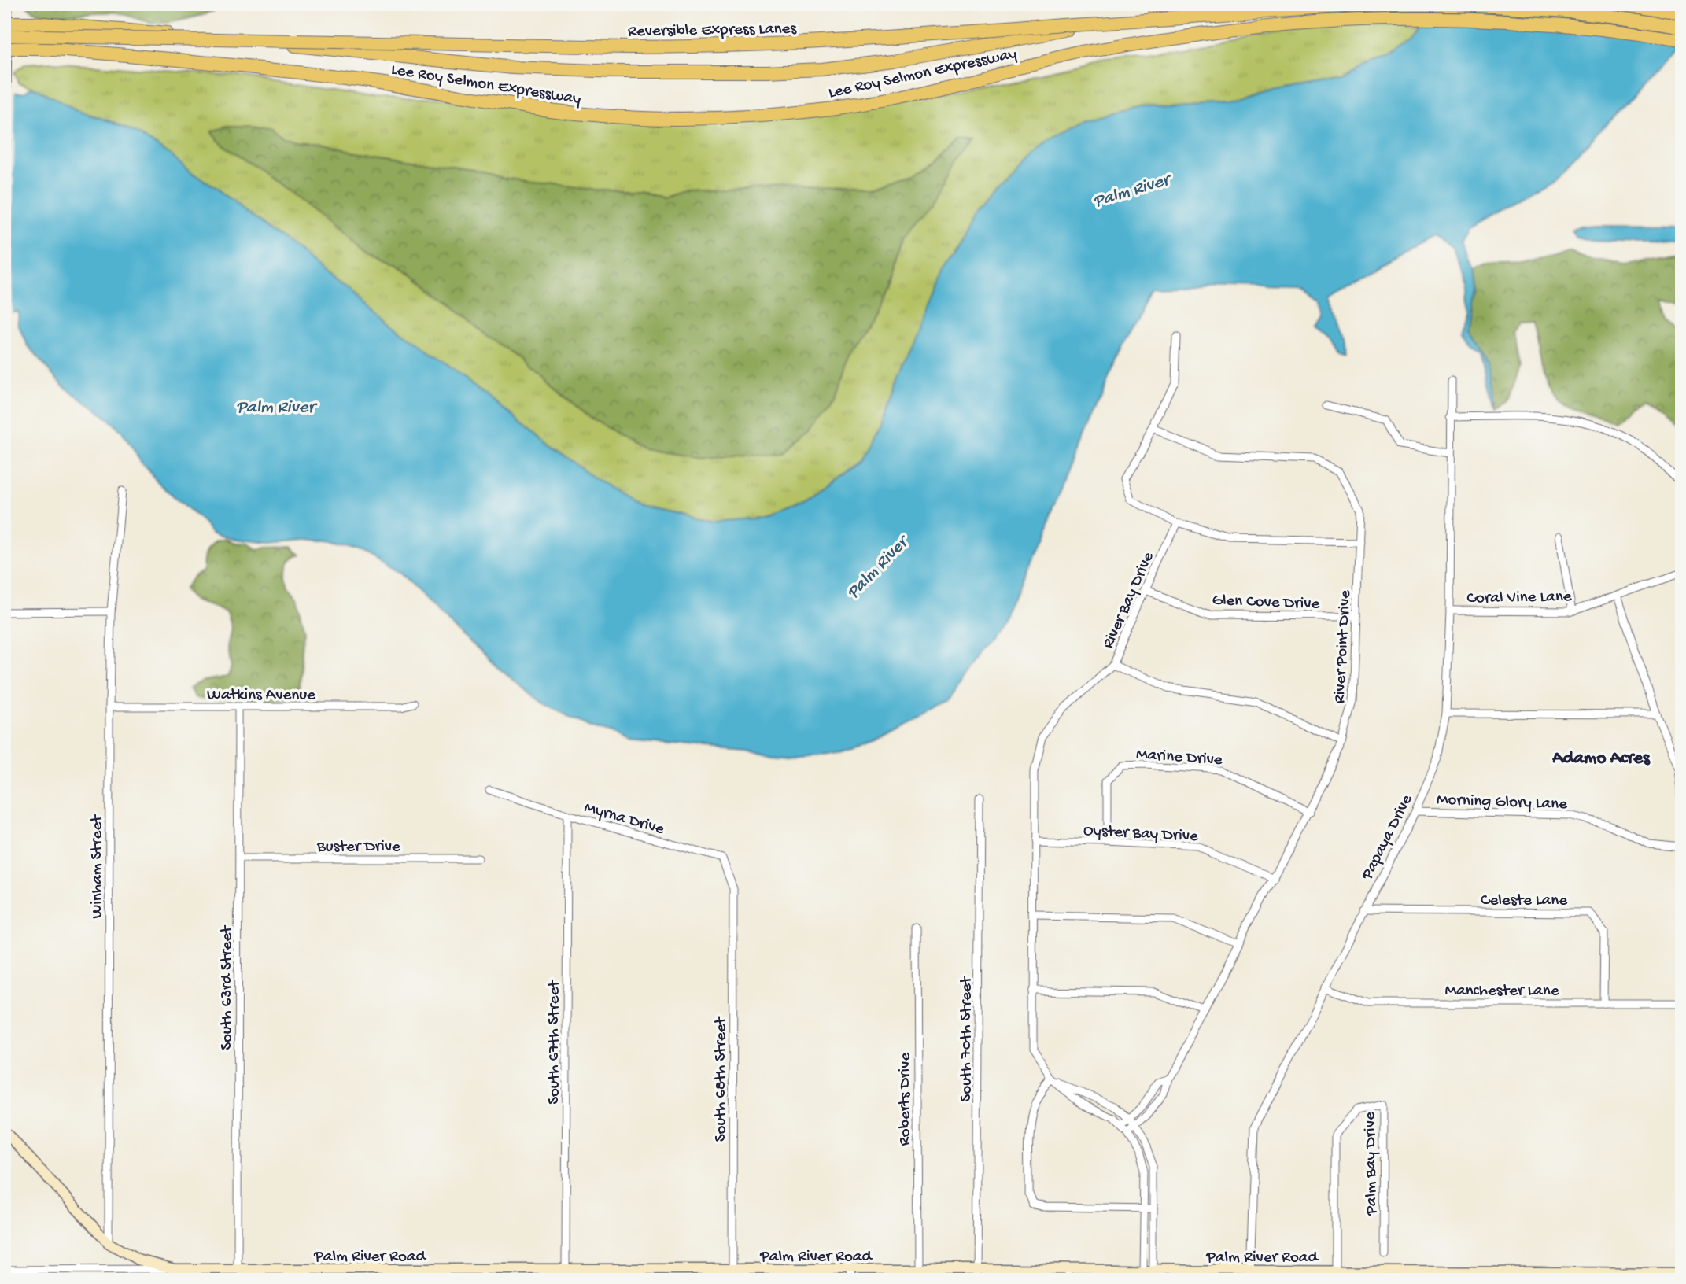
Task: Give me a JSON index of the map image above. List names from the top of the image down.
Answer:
{
  "streets": {
    "highway": ["Reversible Express Lanes", "Lee Roy Selmon Expressway"],
    "street": [
      "Coral Vine Lane",
      "River Bay Drive",
      "Glen Cove Drive",
      "River Point Drive",
      "Watkins Avenue",
      "Marine Drive",
      "Morning Glory Lane",
      "Myrna Drive",
      "Oyster Bay Drive",
      "Papaya Drive",
      "Buster Drive",
      "Winham Street",
      "Celeste Lane",
      "South 63rd Street",
      "Manchester Lane",
      "South 70th Street",
      "South 67th Street",
      "South 68th Street",
      "Roberts Drive",
      "Palm Bay Drive",
      "Palm River Road"
    ]
  },
  "crossings": [
    ["Coral Vine Lane", "Papaya Drive"],
    ["River Bay Drive", "Glen Cove Drive"],
    ["River Bay Drive", "River Point Drive"],
    ["River Bay Drive", "Oyster Bay Drive"],
    ["River Bay Drive", "Palm River Road"],
    ["Glen Cove Drive", "River Point Drive"],
    ["River Point Drive", "Marine Drive"],
    ["River Point Drive", "Oyster Bay Drive"],
    ["Watkins Avenue", "Winham Street"],
    ["Watkins Avenue", "South 63rd Street"],
    ["Marine Drive", "Oyster Bay Drive"],
    ["Morning Glory Lane", "Papaya Drive"],
    ["Myrna Drive", "South 67th Street"],
    ["Myrna Drive", "South 68th Street"],
    ["Papaya Drive", "Celeste Lane"],
    ["Papaya Drive", "Manchester Lane"],
    ["Papaya Drive", "Palm River Road"],
    ["Buster Drive", "South 63rd Street"],
    ["Winham Street", "Palm River Road"],
    ["Celeste Lane", "Manchester Lane"],
    ["South 63rd Street", "Palm River Road"],
    ["South 70th Street", "Palm River Road"],
    ["South 67th Street", "Palm River Road"],
    ["South 68th Street", "Palm River Road"],
    ["Roberts Drive", "Palm River Road"],
    ["Palm Bay Drive", "Palm River Road"]
  ],
  "districts": ["Adamo Acres"],
  "water": ["Palm River"]
}
